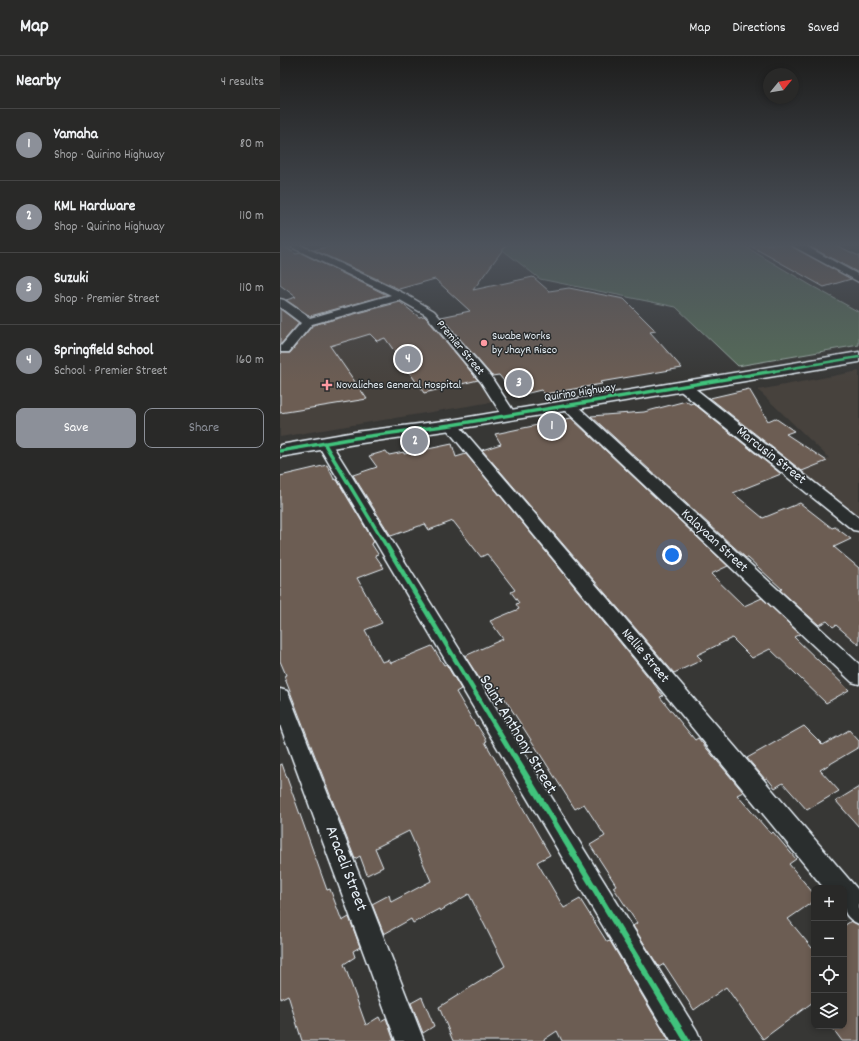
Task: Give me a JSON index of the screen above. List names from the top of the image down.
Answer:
{
  "streets": {
    "main road": ["Quirino Highway"],
    "street": [
      "Premier Street",
      "Marcusin Street",
      "Kalayaan Street",
      "Nellie Street",
      "Saint Anthony Street",
      "Araceli Street"
    ]
  },
  "crossings": [
    ["Premier Street", "Quirino Highway"],
    ["Quirino Highway", "Marcusin Street"],
    ["Quirino Highway", "Kalayaan Street"],
    ["Quirino Highway", "Nellie Street"],
    ["Quirino Highway", "Saint Anthony Street"]
  ],
  "places": {
    "other": ["Swabe Works by JhayR Risco"],
    "health": ["Novaliches General Hospital"]
  },
  "north": "top right",
  "page": {
    "header": "Map",
    "nav": ["Map", "Directions", "Saved"],
    "heading": ["Nearby", "4 results"],
    "list": [
      {
        "mark": "1",
        "name": "Yamaha",
        "note": "Shop · Quirino Highway",
        "value": "80 m"
      },
      {
        "mark": "2",
        "name": "KML Hardware",
        "note": "Shop · Quirino Highway",
        "value": "110 m"
      },
      {
        "mark": "3",
        "name": "Suzuki",
        "note": "Shop · Premier Street",
        "value": "110 m"
      },
      {
        "mark": "4",
        "name": "Springfield School",
        "note": "School · Premier Street",
        "value": "160 m"
      }
    ],
    "pins": [
      "4",
      "3",
      "1",
      "2"
    ],
    "buttons": ["Save", "Share"],
    "map_buttons": ["+", "−"]
  }
}
